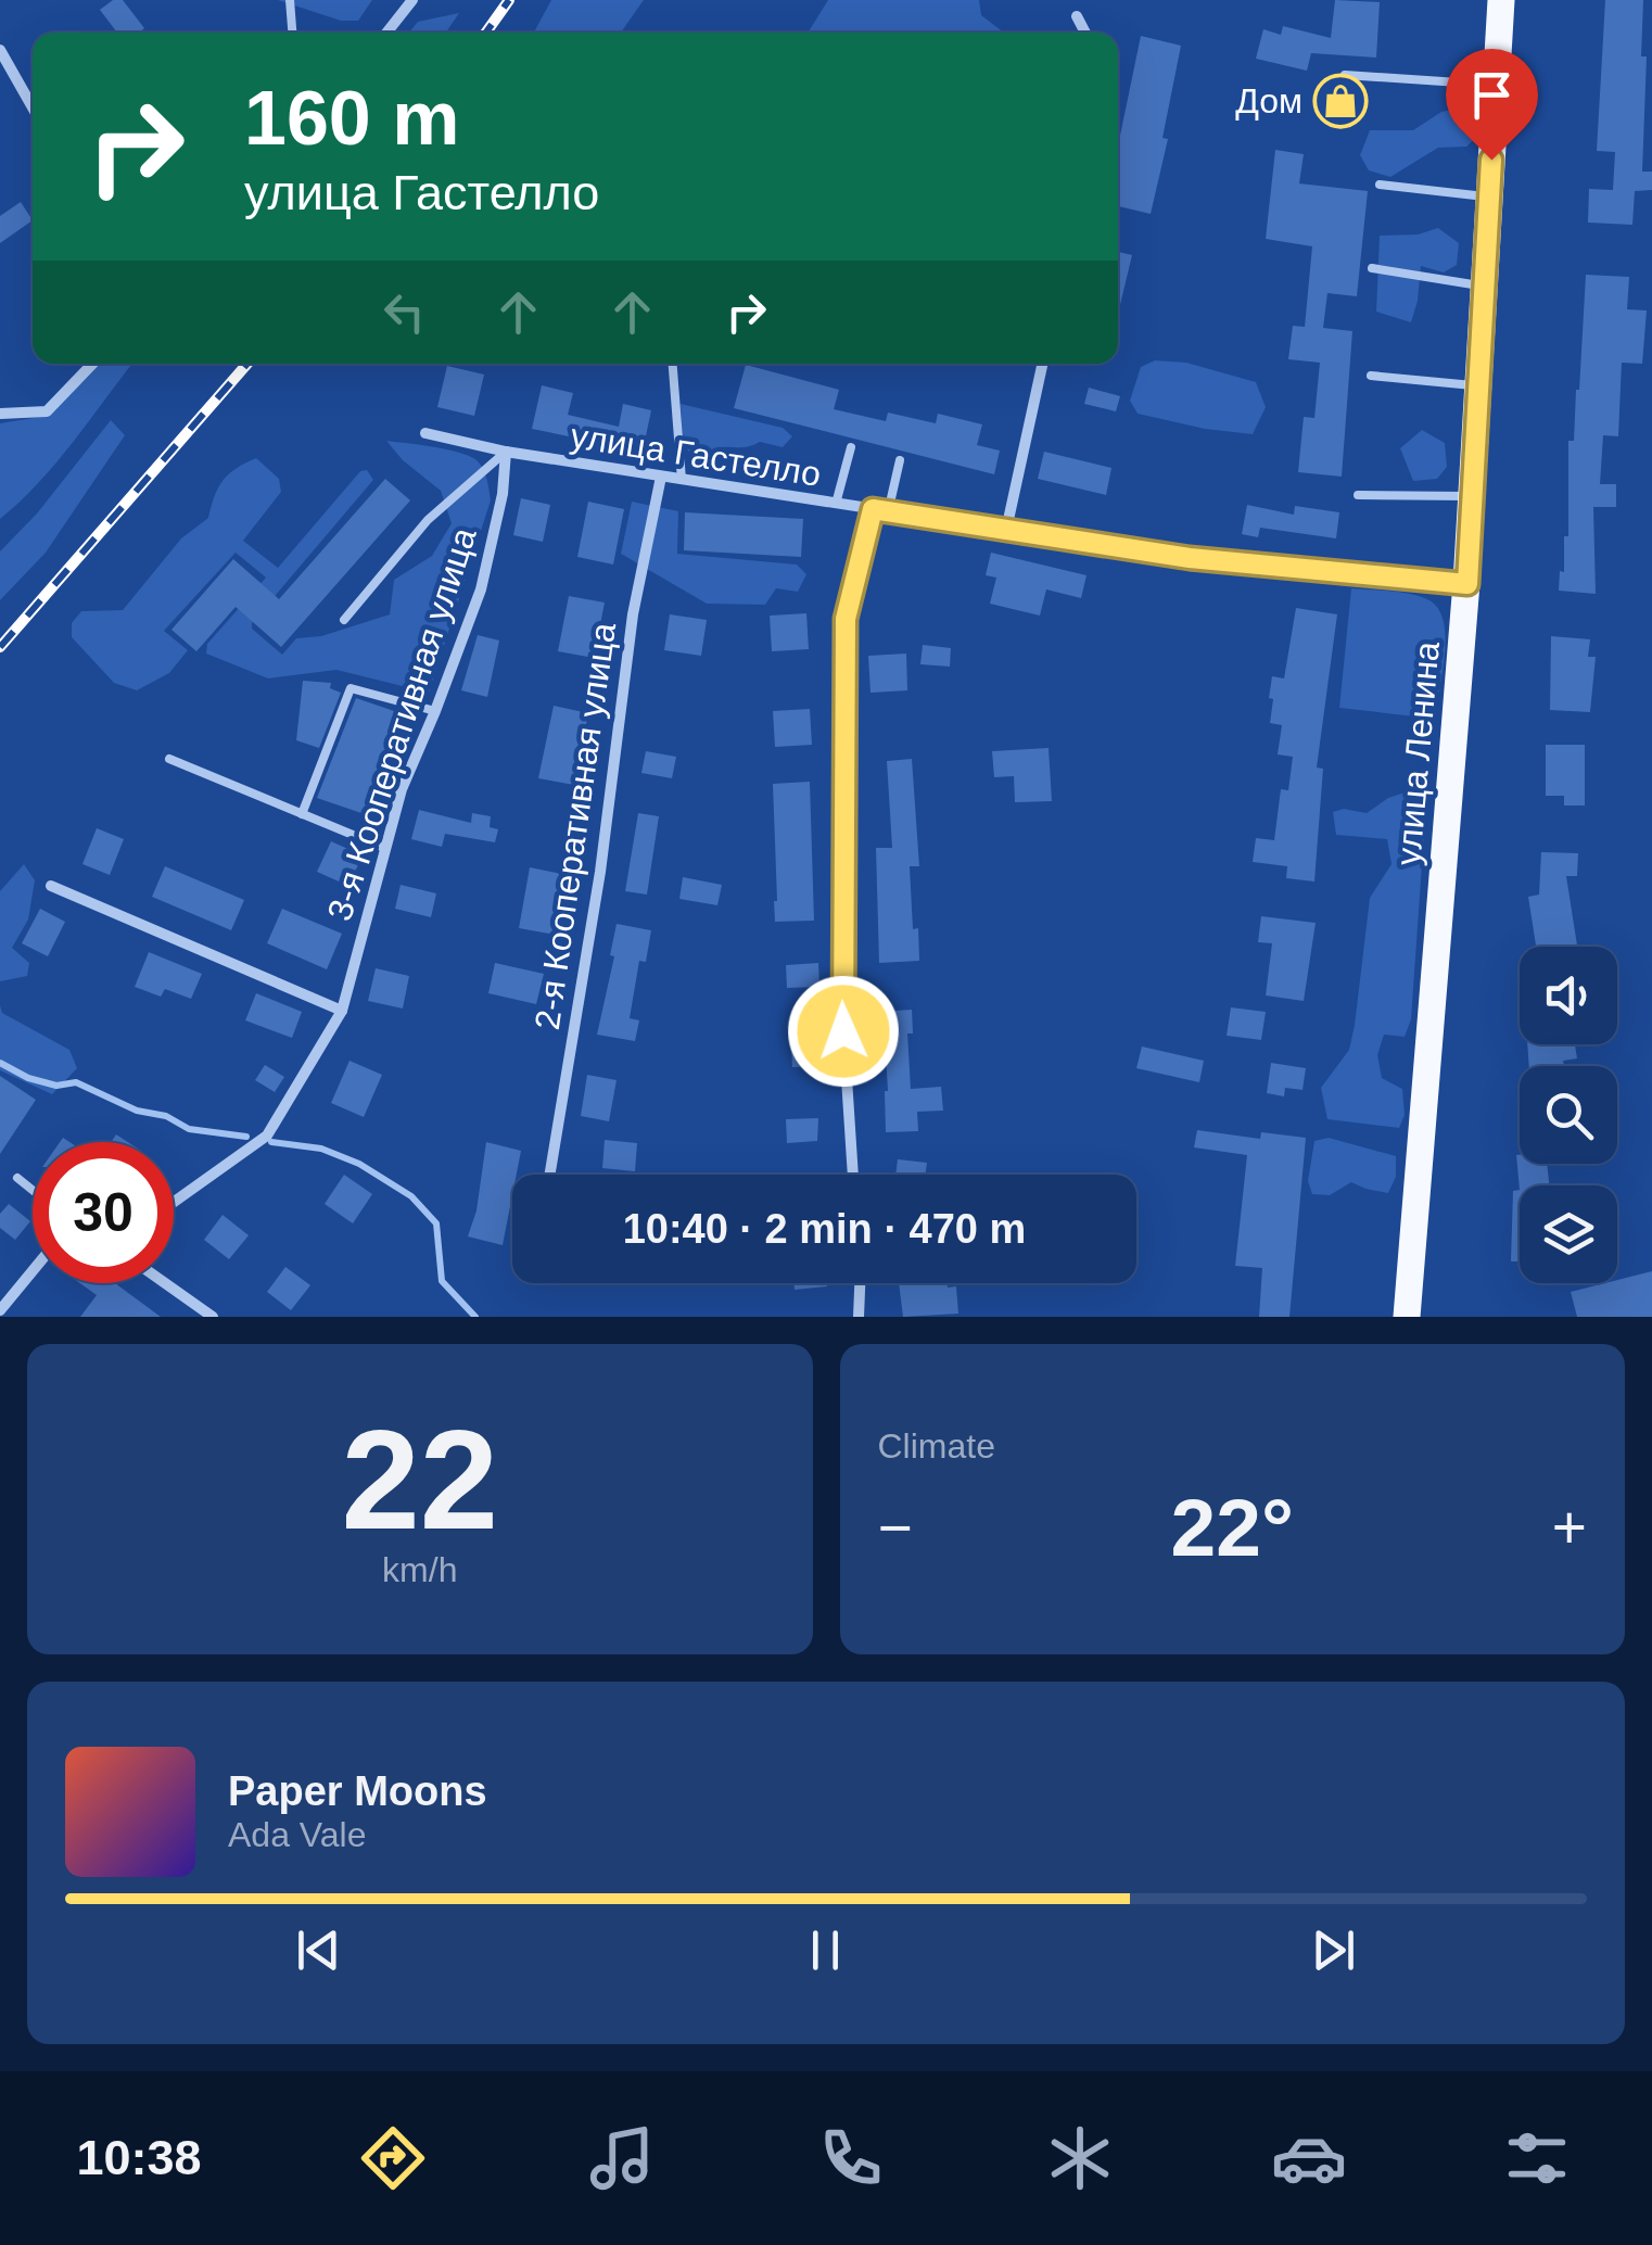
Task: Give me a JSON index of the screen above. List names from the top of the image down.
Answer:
{
  "streets": {
    "main road": ["улица Ленина"],
    "street": ["улица Гастелло", "3-я Кооперативная улица", "2-я Кооперативная улица"]
  },
  "crossings": [
    ["улица Гастелло", "3-я Кооперативная улица"],
    ["улица Гастелло", "улица Ленина"],
    ["улица Гастелло", "2-я Кооперативная улица"]
  ],
  "places": {
    "shop": ["Дом"]
  },
  "page": {
    "turn": ["160 m", "улица Гастелло"],
    "limit": "30",
    "trip": "10:40 · 2 min · 470 m",
    "tile": [
      ["22", "km/h"],
      "Climate"
    ],
    "heat": ["−", "22°", "+"],
    "song": ["Paper Moons", "Ada Vale"],
    "tabs": "10:38"
  }
}
